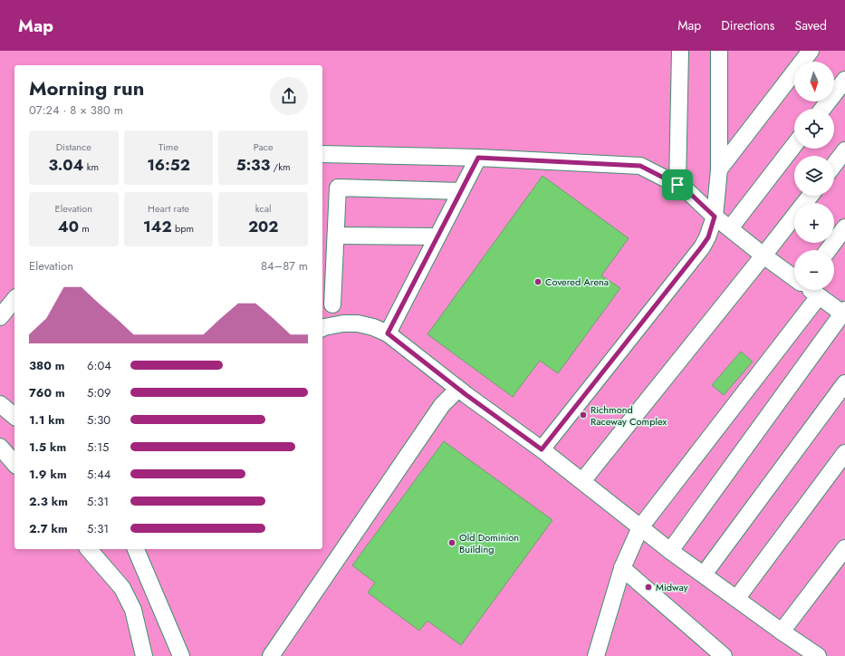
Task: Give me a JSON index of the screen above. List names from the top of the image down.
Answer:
{
  "places": [
    "Covered Arena",
    "Richmond Raceway Complex",
    "Old Dominion Building",
    "Midway"
  ],
  "north": "bottom",
  "page": {
    "header": "Map",
    "nav": ["Map", "Directions", "Saved"],
    "map_buttons": ["+", "−"],
    "heading": ["Morning run", "07:24 · 8 × 380 m"],
    "stats": [
      ["Distance", "3.04 km"],
      ["Time", "16:52"],
      ["Pace", "5:33 /km"],
      ["Elevation", "40 m"],
      ["Heart rate", "142 bpm"],
      ["kcal", "202"]
    ],
    "chart": ["Elevation", "84–87 m"],
    "list": [
      {
        "name": "380 m",
        "note": "6:04"
      },
      {
        "name": "760 m",
        "note": "5:09"
      },
      {
        "name": "1.1 km",
        "note": "5:30"
      },
      {
        "name": "1.5 km",
        "note": "5:15"
      },
      {
        "name": "1.9 km",
        "note": "5:44"
      },
      {
        "name": "2.3 km",
        "note": "5:31"
      },
      {
        "name": "2.7 km",
        "note": "5:31"
      }
    ]
  }
}
